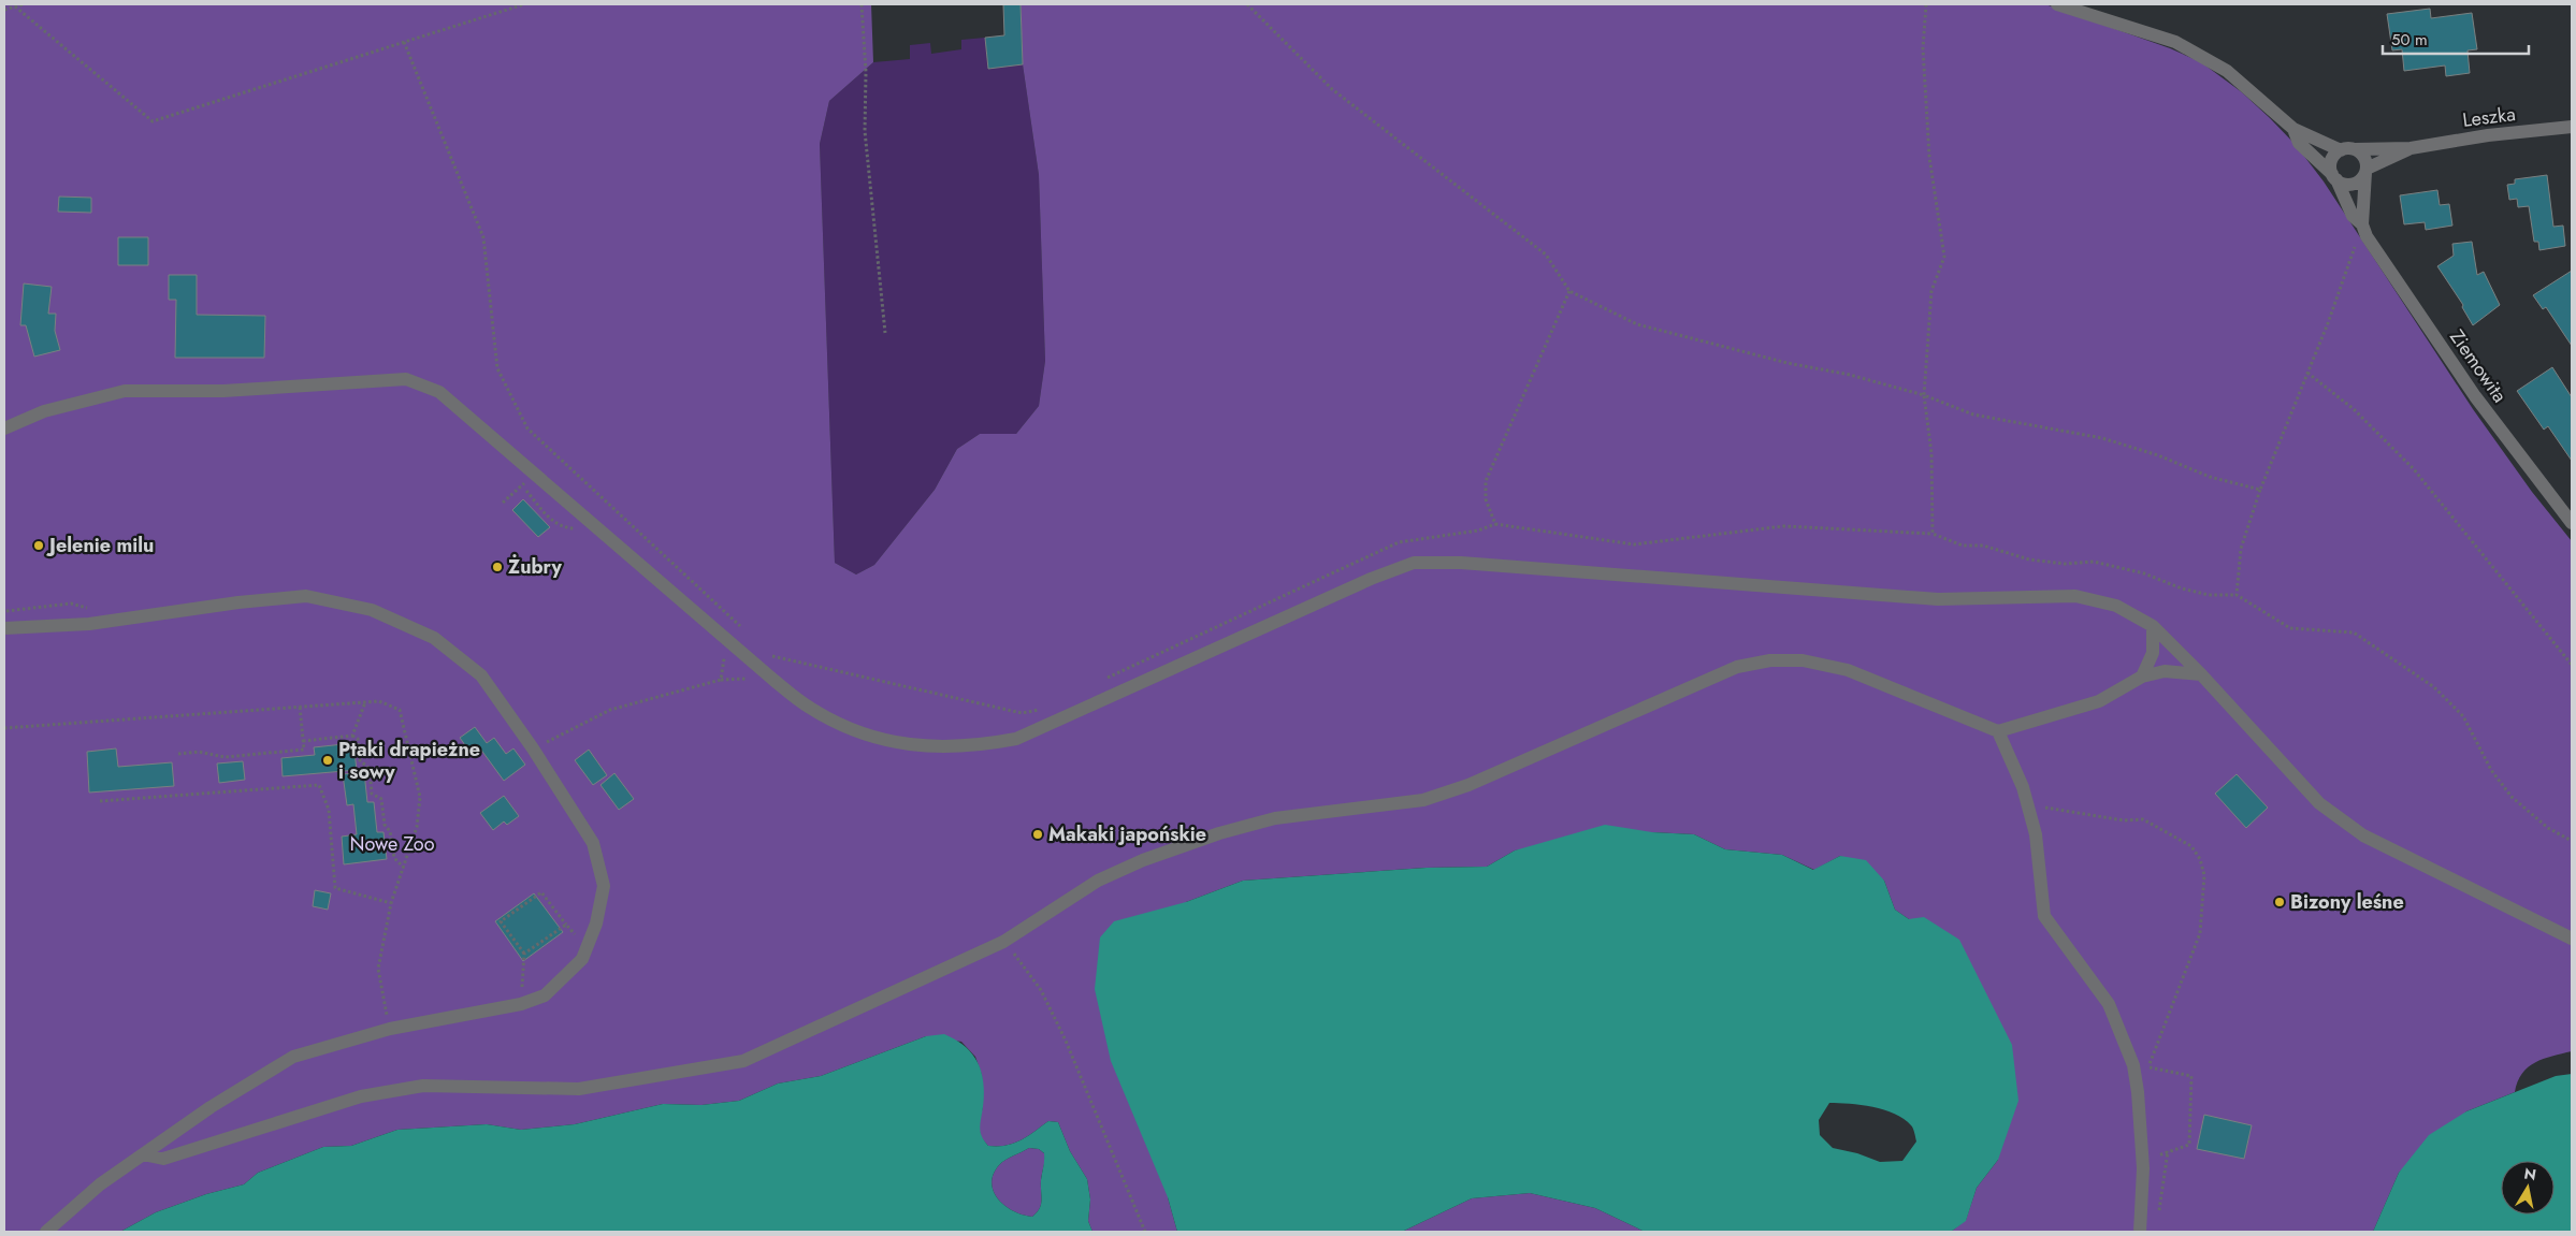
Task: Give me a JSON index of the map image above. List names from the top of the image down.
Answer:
{
  "streets": {
    "street": ["Leszka", "Ziemowita"]
  },
  "crossings": [
    ["Leszka", "Ziemowita"]
  ],
  "parks": ["Nowe Zoo"],
  "places": [
    "Jelenie milu",
    "Żubry",
    "Ptaki drapieżne i sowy",
    "Makaki japońskie",
    "Bizony leśne"
  ],
  "scale_bar": "50 m",
  "north": "top"
}
